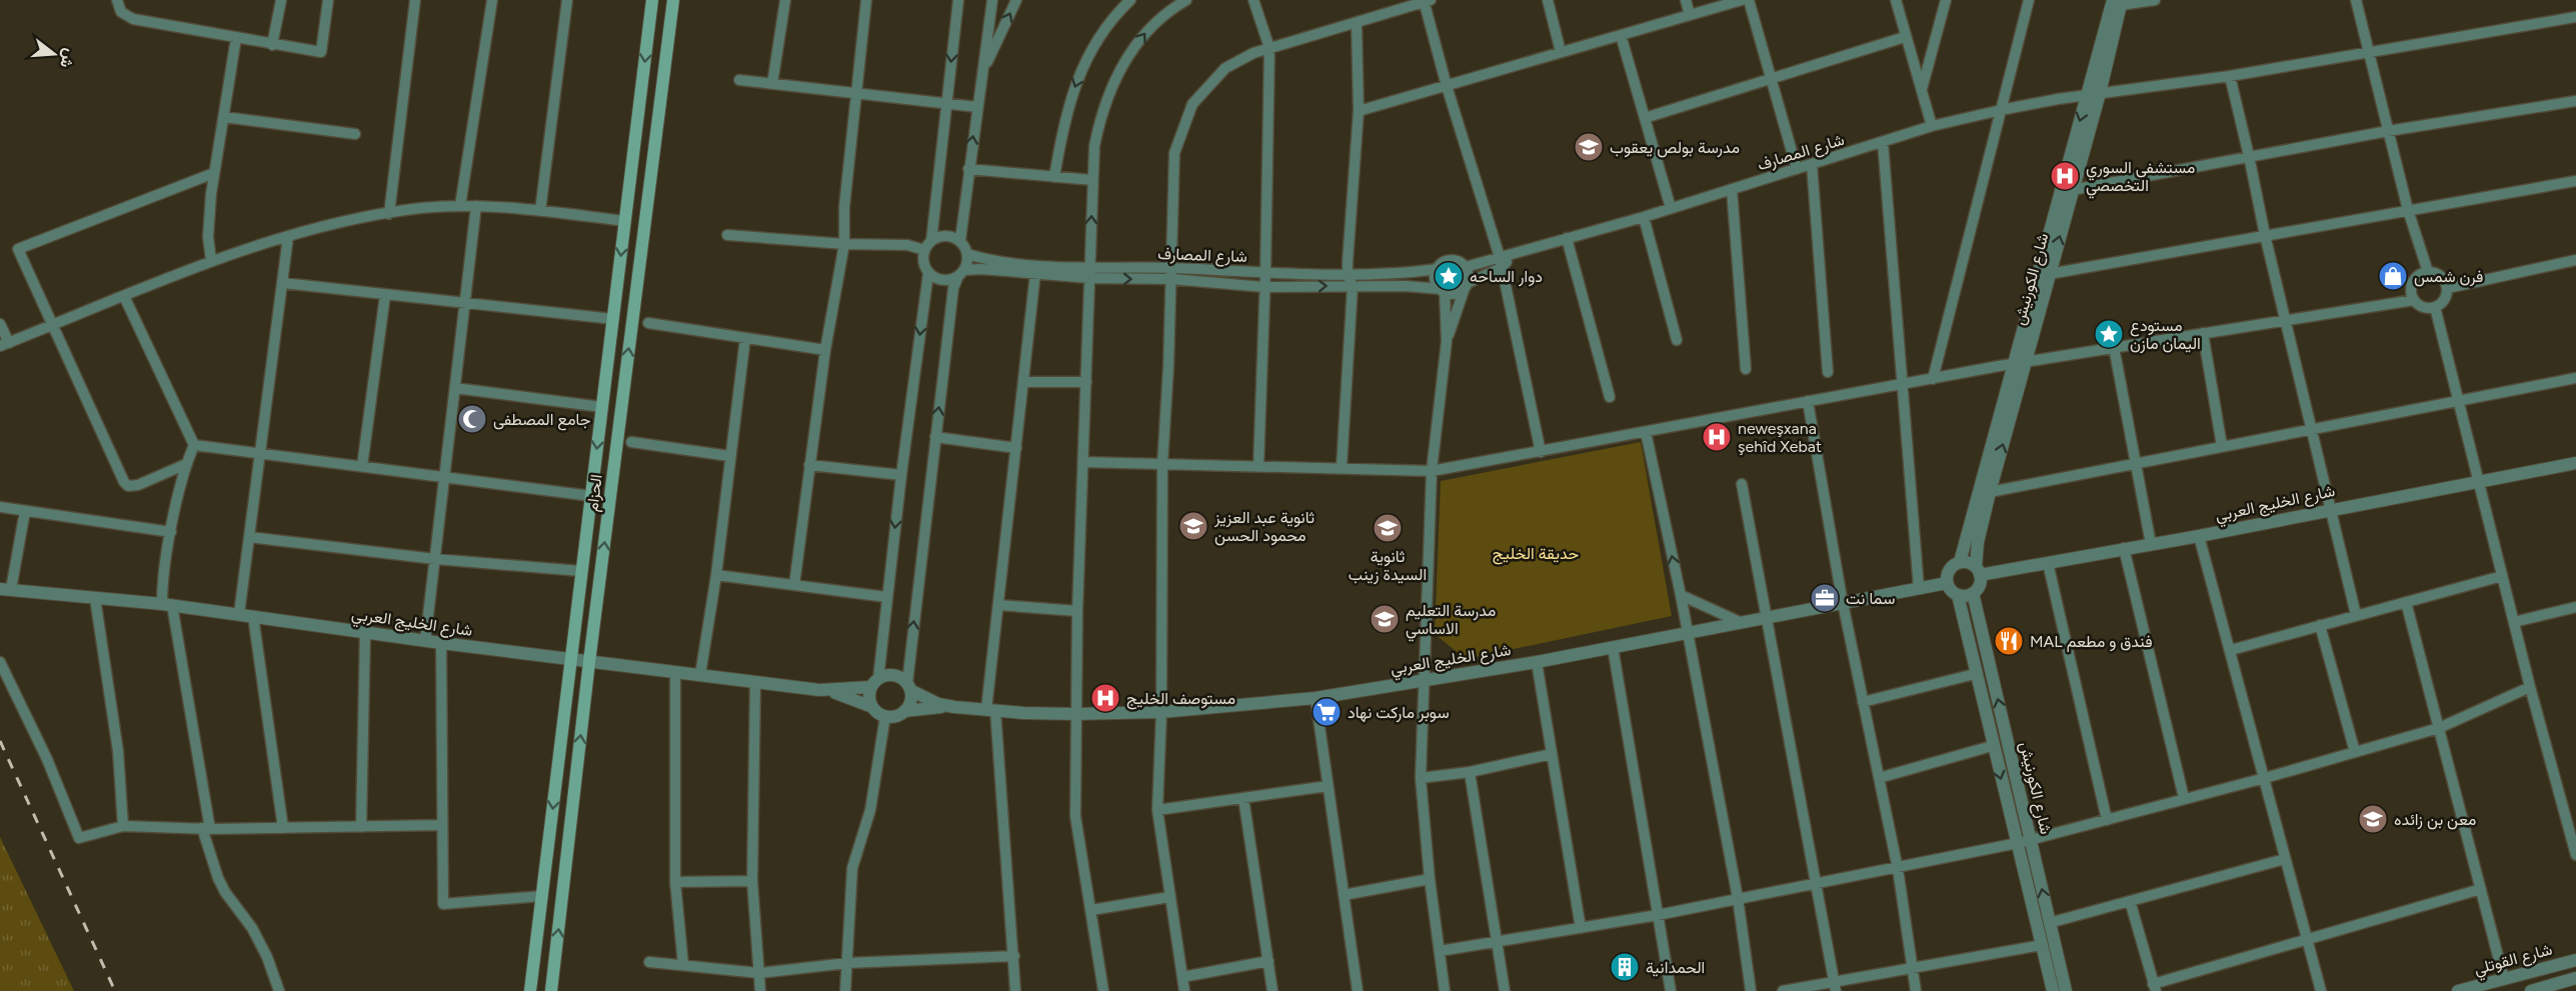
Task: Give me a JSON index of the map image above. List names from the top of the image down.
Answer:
{
  "streets": {
    "main road": ["الحزام"],
    "street": [
      "شارع المصارف",
      "شارع الكورنيش",
      "شارع الخليج العربي",
      "شارع القوتلي"
    ]
  },
  "crossings": [
    ["شارع المصارف", "شارع الكورنيش"],
    ["شارع الكورنيش", "شارع الخليج العربي"],
    ["الحزام", "شارع الخليج العربي"]
  ],
  "parks": ["حديقة الخليج"],
  "places": {
    "school or university": [
      "مدرسة بولص يعقوب",
      "ثانوية عبد العزيز محمود الحسن",
      "ثانوية السيدة زينب",
      "مدرسة التعليم الاساسي",
      "معن بن زائده"
    ],
    "hospital": ["مستشفى السوري التخصصي", "neweşxana şehîd Xebat", "مستوصف الخليج"],
    "place": ["دوار الساحه", "مستودع اليمان مازن"],
    "shop": ["فرن شمس"],
    "mosque": ["جامع المصطفى"],
    "office": ["سما نت"],
    "restaurant": ["MAL فندق و مطعم"],
    "supermarket": ["سوبر ماركت نهاد"],
    "building": ["الحمدانية"]
  },
  "north": "right"
}
